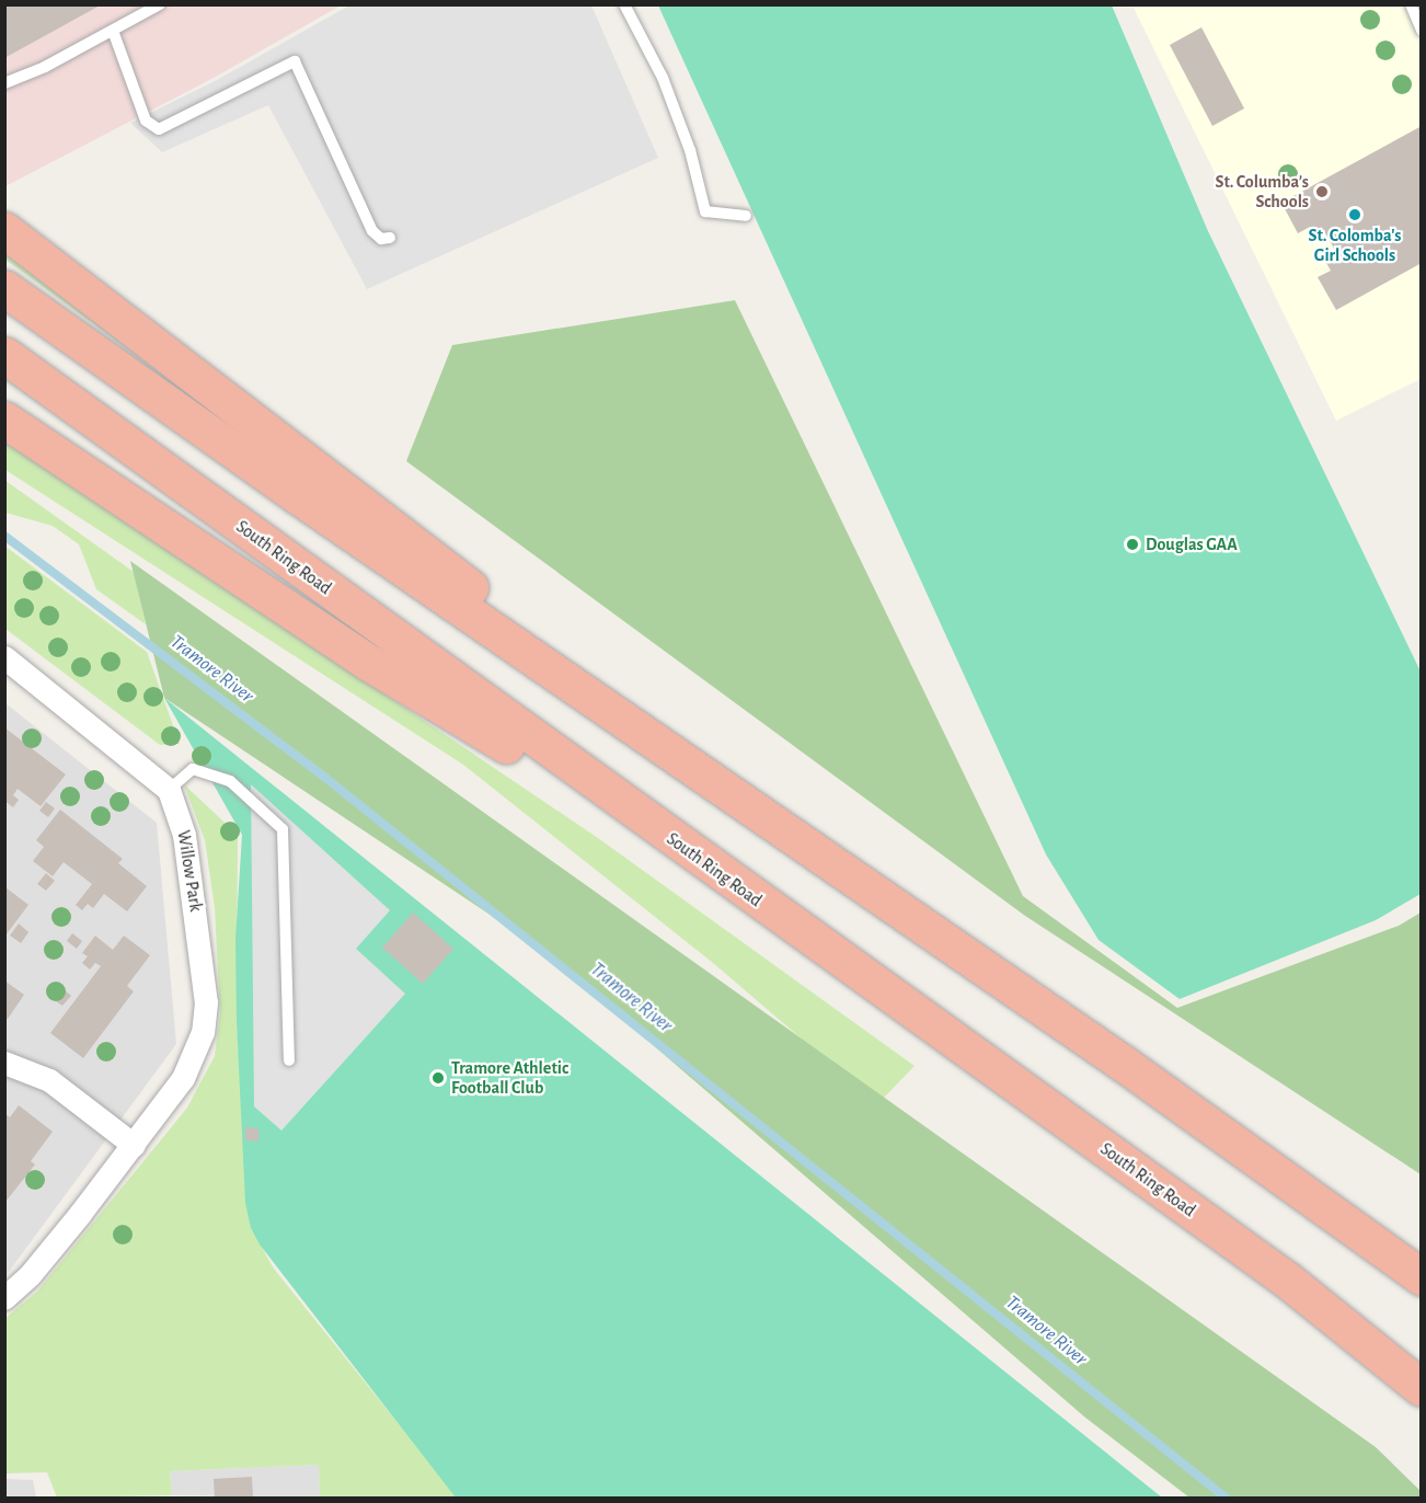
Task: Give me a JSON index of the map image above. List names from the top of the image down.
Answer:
{
  "streets": {
    "highway": ["South Ring Road"],
    "street": ["Willow Park"]
  },
  "water": ["Tramore River"],
  "places": [
    "St. Columba’s Schools",
    "St. Colomba's Girl Schools",
    "Douglas GAA",
    "Tramore Athletic Football Club"
  ]
}
